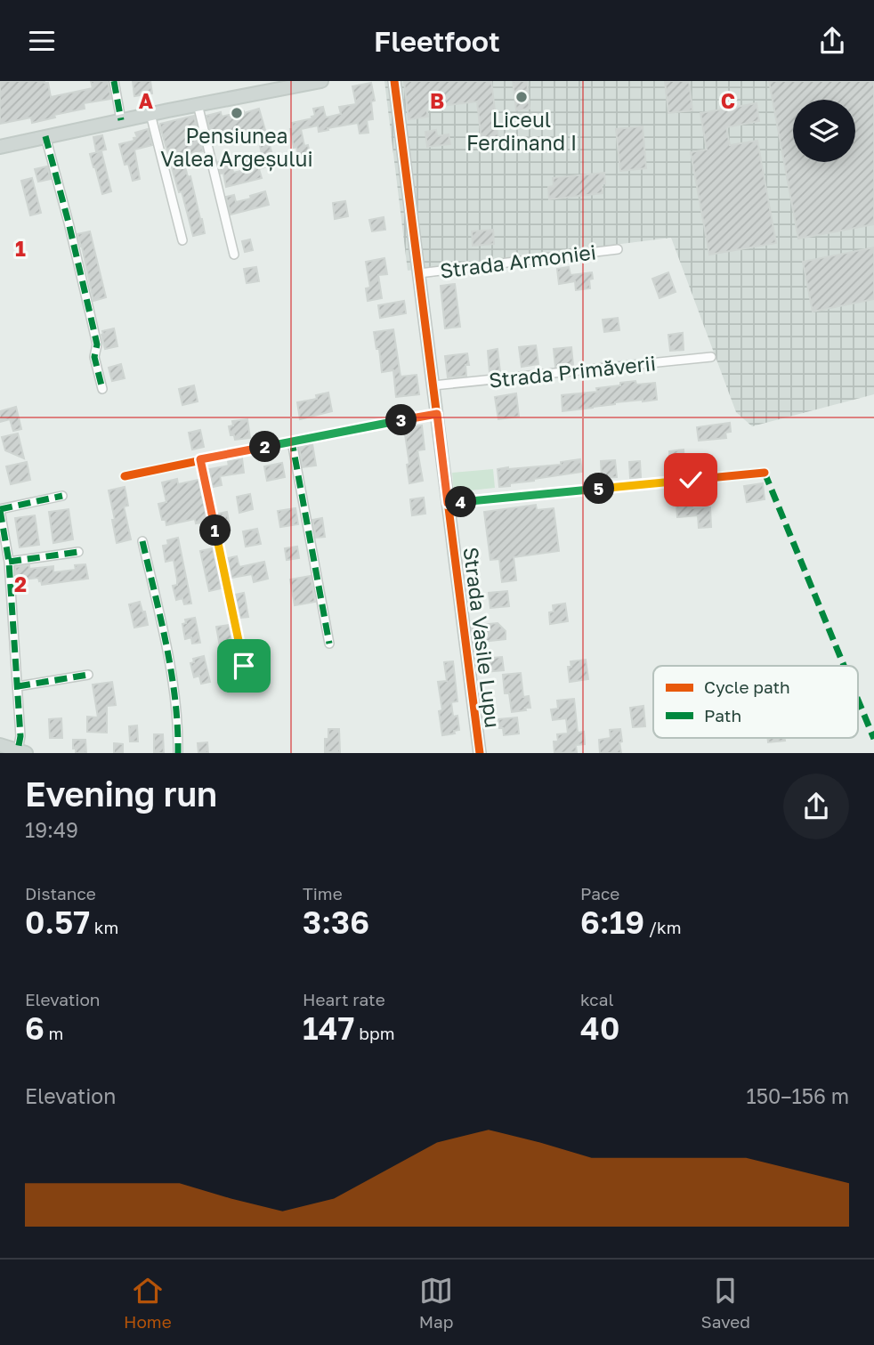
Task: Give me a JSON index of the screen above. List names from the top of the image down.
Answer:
{
  "streets": {
    "main road": ["Strada Vasile Lupu"],
    "street": ["Strada Armoniei", "Strada Primăverii"]
  },
  "crossings": [
    ["Strada Armoniei", "Strada Vasile Lupu"],
    ["Strada Primăverii", "Strada Vasile Lupu"]
  ],
  "places": ["Liceul Ferdinand I", "Pensiunea Valea Argeșului"],
  "legend": ["Cycle path", "Path"],
  "page": {
    "header": "Fleetfoot",
    "pins": [
      "3",
      "2",
      "5",
      "4",
      "1"
    ],
    "heading": ["Evening run", "19:49"],
    "stats": [
      ["Distance", "0.57 km"],
      ["Time", "3:36"],
      ["Pace", "6:19 /km"],
      ["Elevation", "6 m"],
      ["Heart rate", "147 bpm"],
      ["kcal", "40"]
    ],
    "chart": ["Elevation", "150–156 m"],
    "tabs": ["Home", "Map", "Saved"]
  },
  "grid": {
    "columns": ["A", "B", "C"],
    "rows": ["1", "2"]
  }
}
